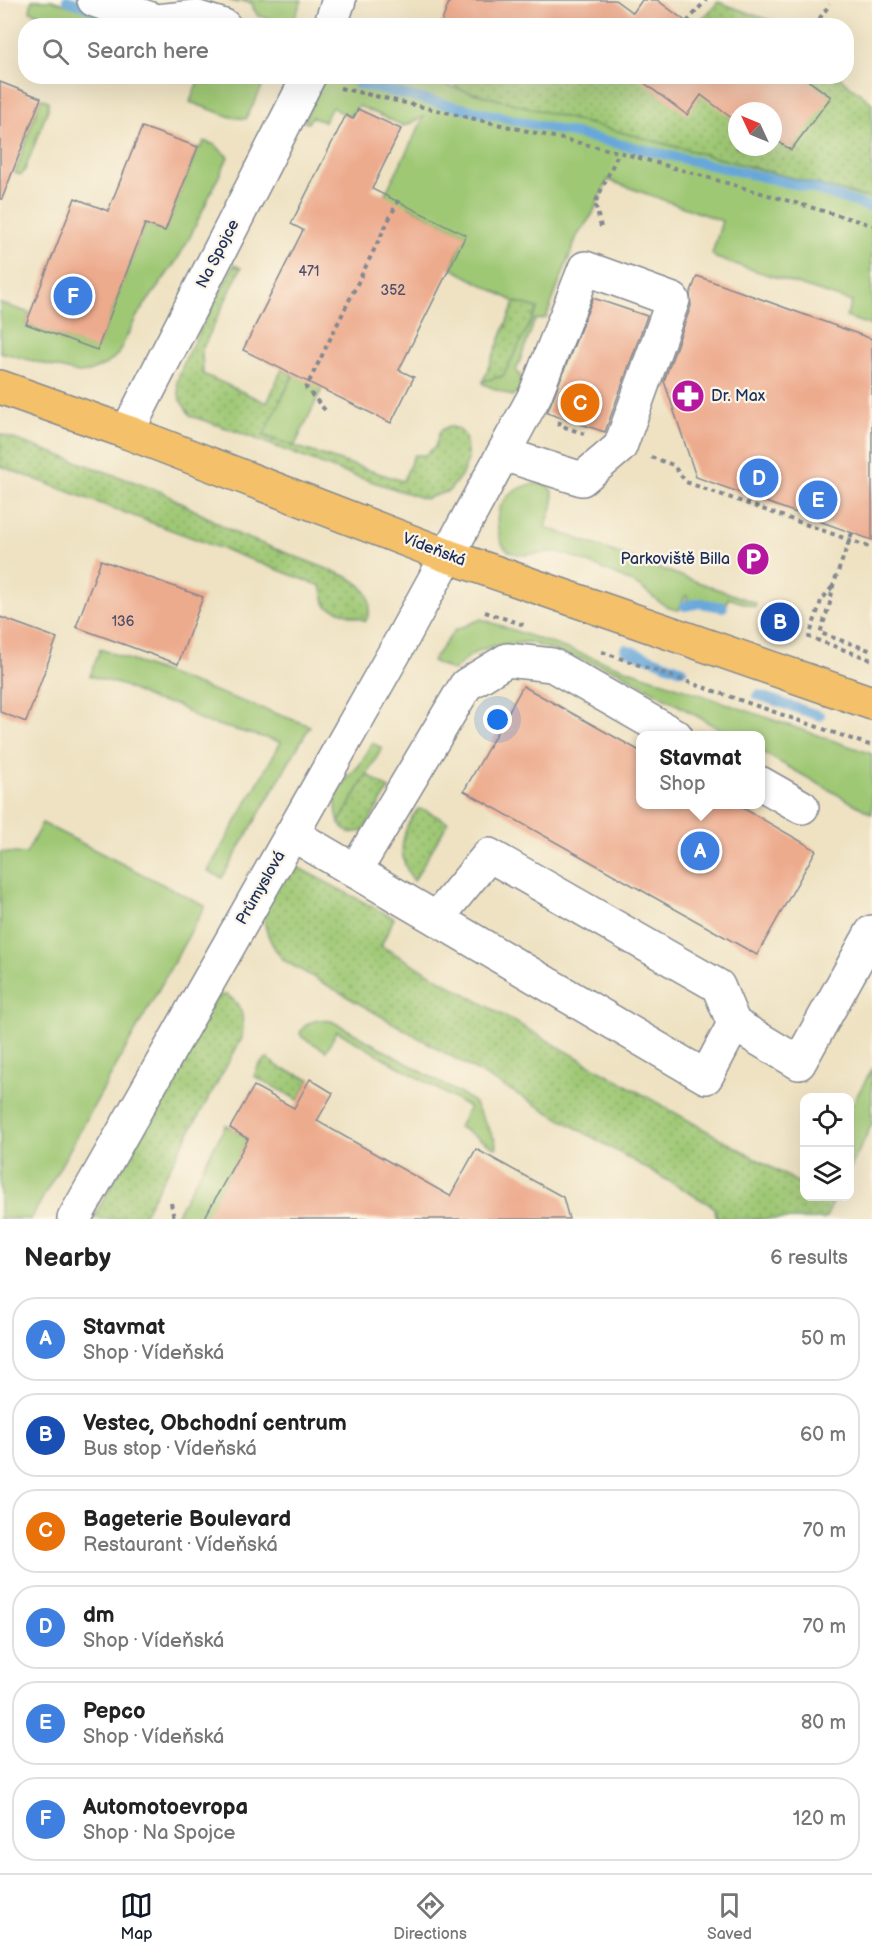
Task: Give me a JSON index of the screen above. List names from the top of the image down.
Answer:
{
  "streets": {
    "main road": ["Vídeňská"],
    "street": ["Na Spojce", "Průmyslová"]
  },
  "crossings": [
    ["Na Spojce", "Vídeňská"],
    ["Vídeňská", "Průmyslová"]
  ],
  "places": {
    "pharmacy": ["Dr. Max"],
    "parking": ["Parkoviště Billa"]
  },
  "house_numbers": ["471", "352", "136"],
  "north": "top left",
  "page": {
    "search": "Search here",
    "pins": [
      "F",
      "C",
      "D",
      "E",
      "B",
      "A"
    ],
    "popup": ["Stavmat", "Shop"],
    "heading": ["Nearby", "6 results"],
    "list": [
      {
        "mark": "A",
        "name": "Stavmat",
        "note": "Shop · Vídeňská",
        "value": "50 m"
      },
      {
        "mark": "B",
        "name": "Vestec, Obchodní centrum",
        "note": "Bus stop · Vídeňská",
        "value": "60 m"
      },
      {
        "mark": "C",
        "name": "Bageterie Boulevard",
        "note": "Restaurant · Vídeňská",
        "value": "70 m"
      },
      {
        "mark": "D",
        "name": "dm",
        "note": "Shop · Vídeňská",
        "value": "70 m"
      },
      {
        "mark": "E",
        "name": "Pepco",
        "note": "Shop · Vídeňská",
        "value": "80 m"
      },
      {
        "mark": "F",
        "name": "Automotoevropa",
        "note": "Shop · Na Spojce",
        "value": "120 m"
      }
    ],
    "nav": ["Map", "Directions", "Saved"]
  }
}
